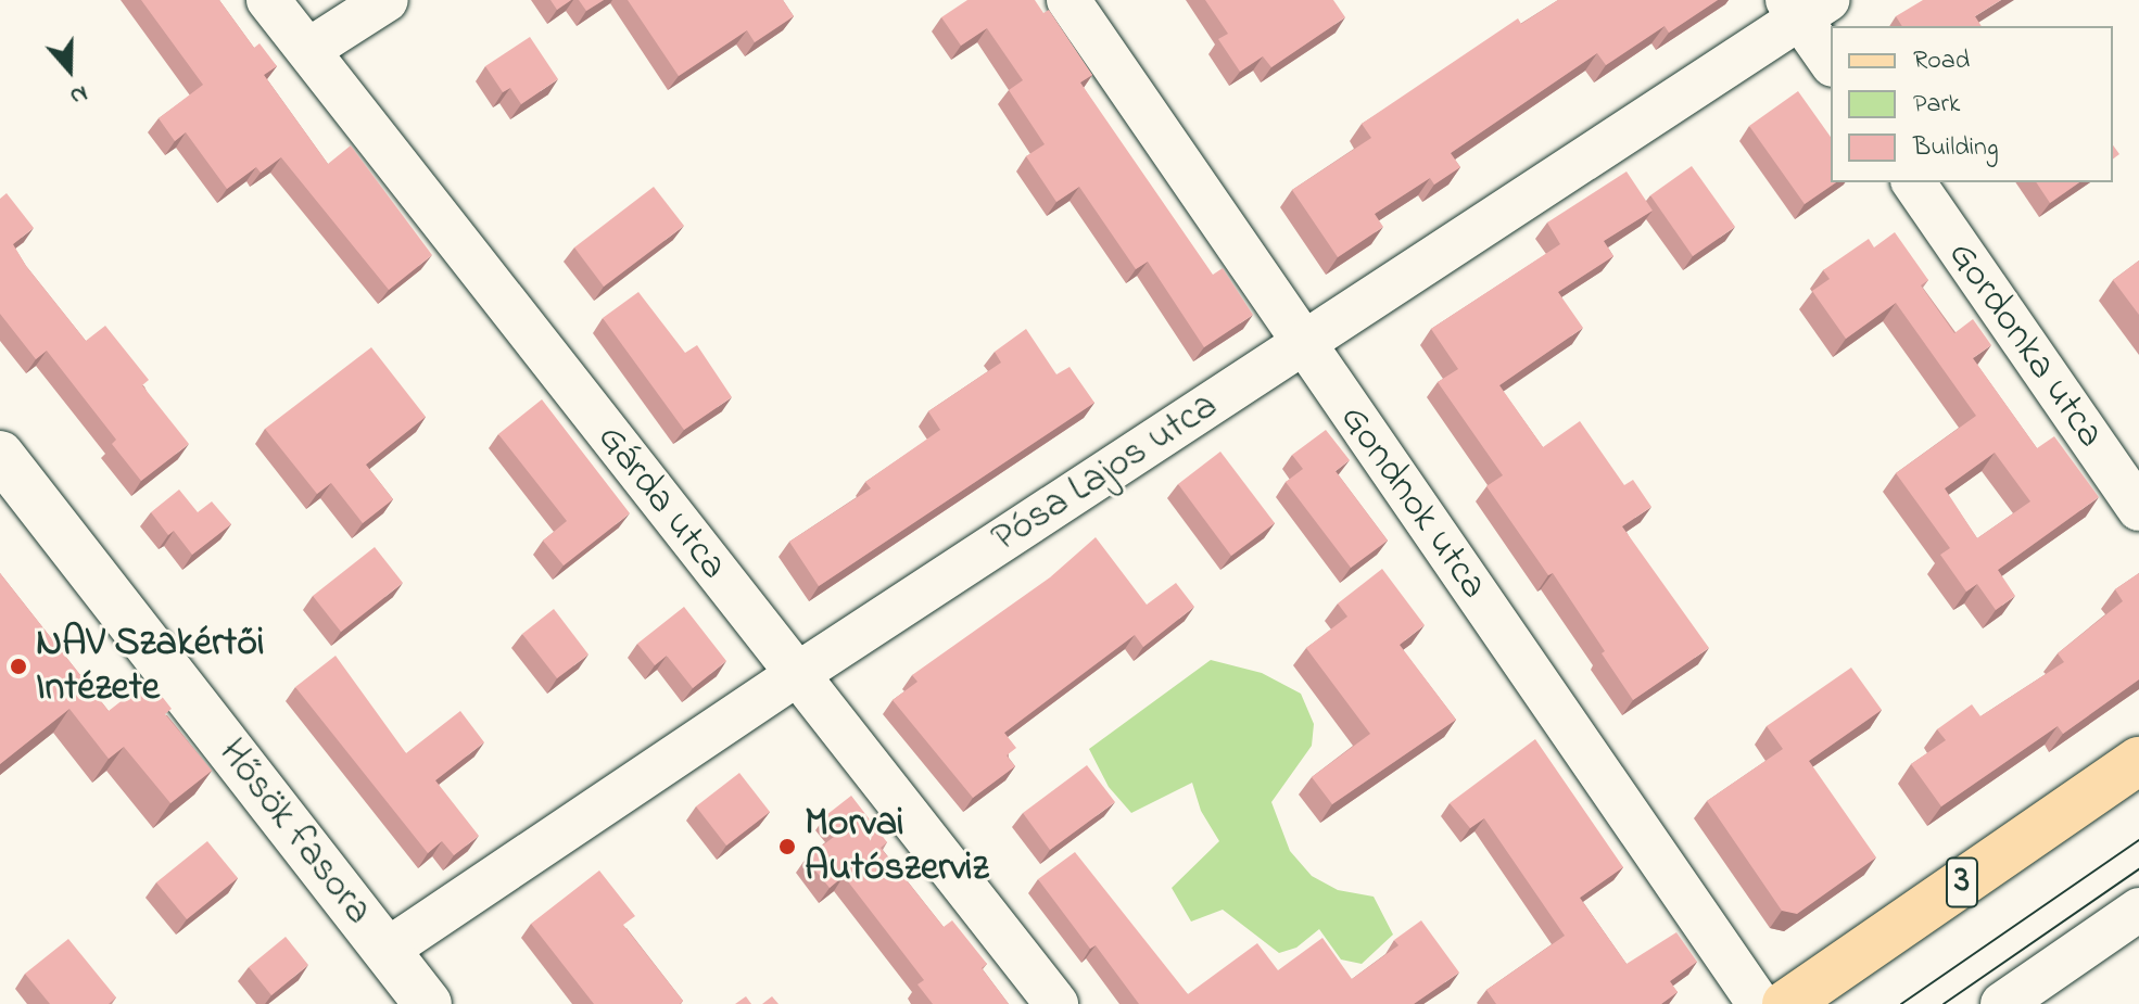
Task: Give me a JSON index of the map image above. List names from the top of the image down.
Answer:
{
  "streets": {
    "main road": ["3"],
    "street": [
      "Gordonka utca",
      "Pósa Lajos utca",
      "Gárda utca",
      "Gondnok utca",
      "Hősök fasora"
    ]
  },
  "crossings": [
    ["Pósa Lajos utca", "Gárda utca"],
    ["Pósa Lajos utca", "Gondnok utca"],
    ["Pósa Lajos utca", "Hősök fasora"]
  ],
  "places": ["NAV Szakértői Intézete", "Morvai Autószerviz"],
  "legend": ["Road", "Park", "Building"],
  "north": "bottom"
}
